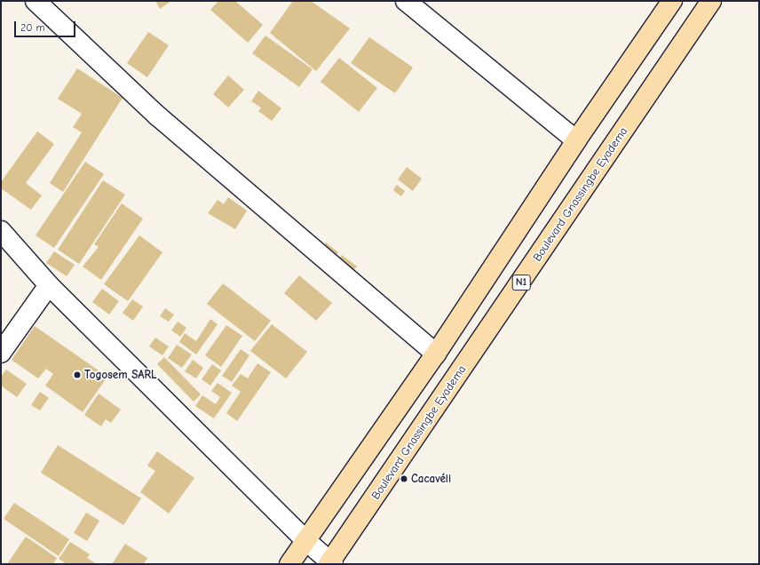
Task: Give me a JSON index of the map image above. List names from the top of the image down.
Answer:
{
  "streets": {
    "highway": ["Boulevard Gnassingbe Eyadema", "N1"]
  },
  "places": ["Togosem SARL", "Cacavéli"],
  "scale_bar": "20 m"
}
